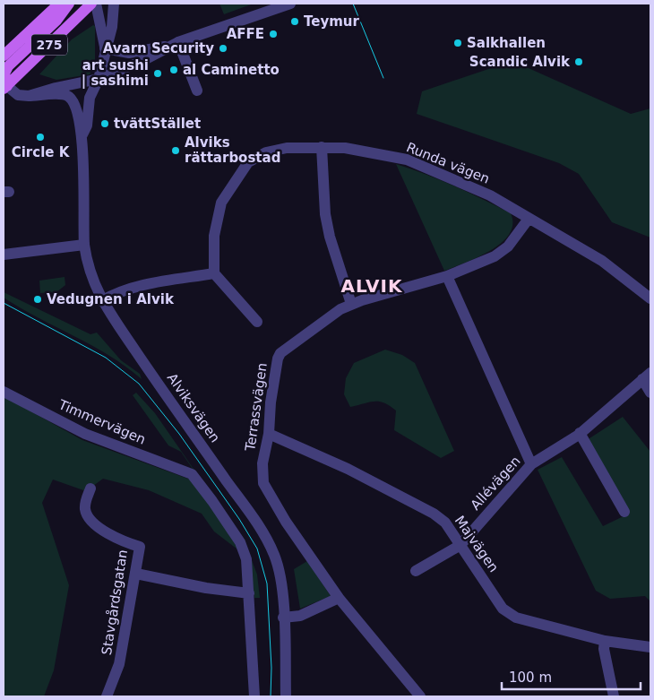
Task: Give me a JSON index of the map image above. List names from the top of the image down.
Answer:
{
  "streets": {
    "main road": ["275"],
    "street": [
      "Runda vägen",
      "Terrassvägen",
      "Alviksvägen",
      "Timmervägen",
      "Allévägen",
      "Majvägen",
      "Stavgårdsgatan"
    ]
  },
  "crossings": [
    ["Runda vägen", "Terrassvägen"],
    ["Terrassvägen", "Majvägen"],
    ["Allévägen", "Majvägen"]
  ],
  "districts": ["ALVIK"],
  "places": [
    "Teymur",
    "AFFE",
    "Salkhallen",
    "Avarn Security",
    "Scandic Alvik",
    "al Caminetto",
    "art sushi | sashimi",
    "tvättStället",
    "Circle K",
    "Alviks rättarbostad",
    "Vedugnen i Alvik"
  ],
  "scale_bar": "100 m"
}
